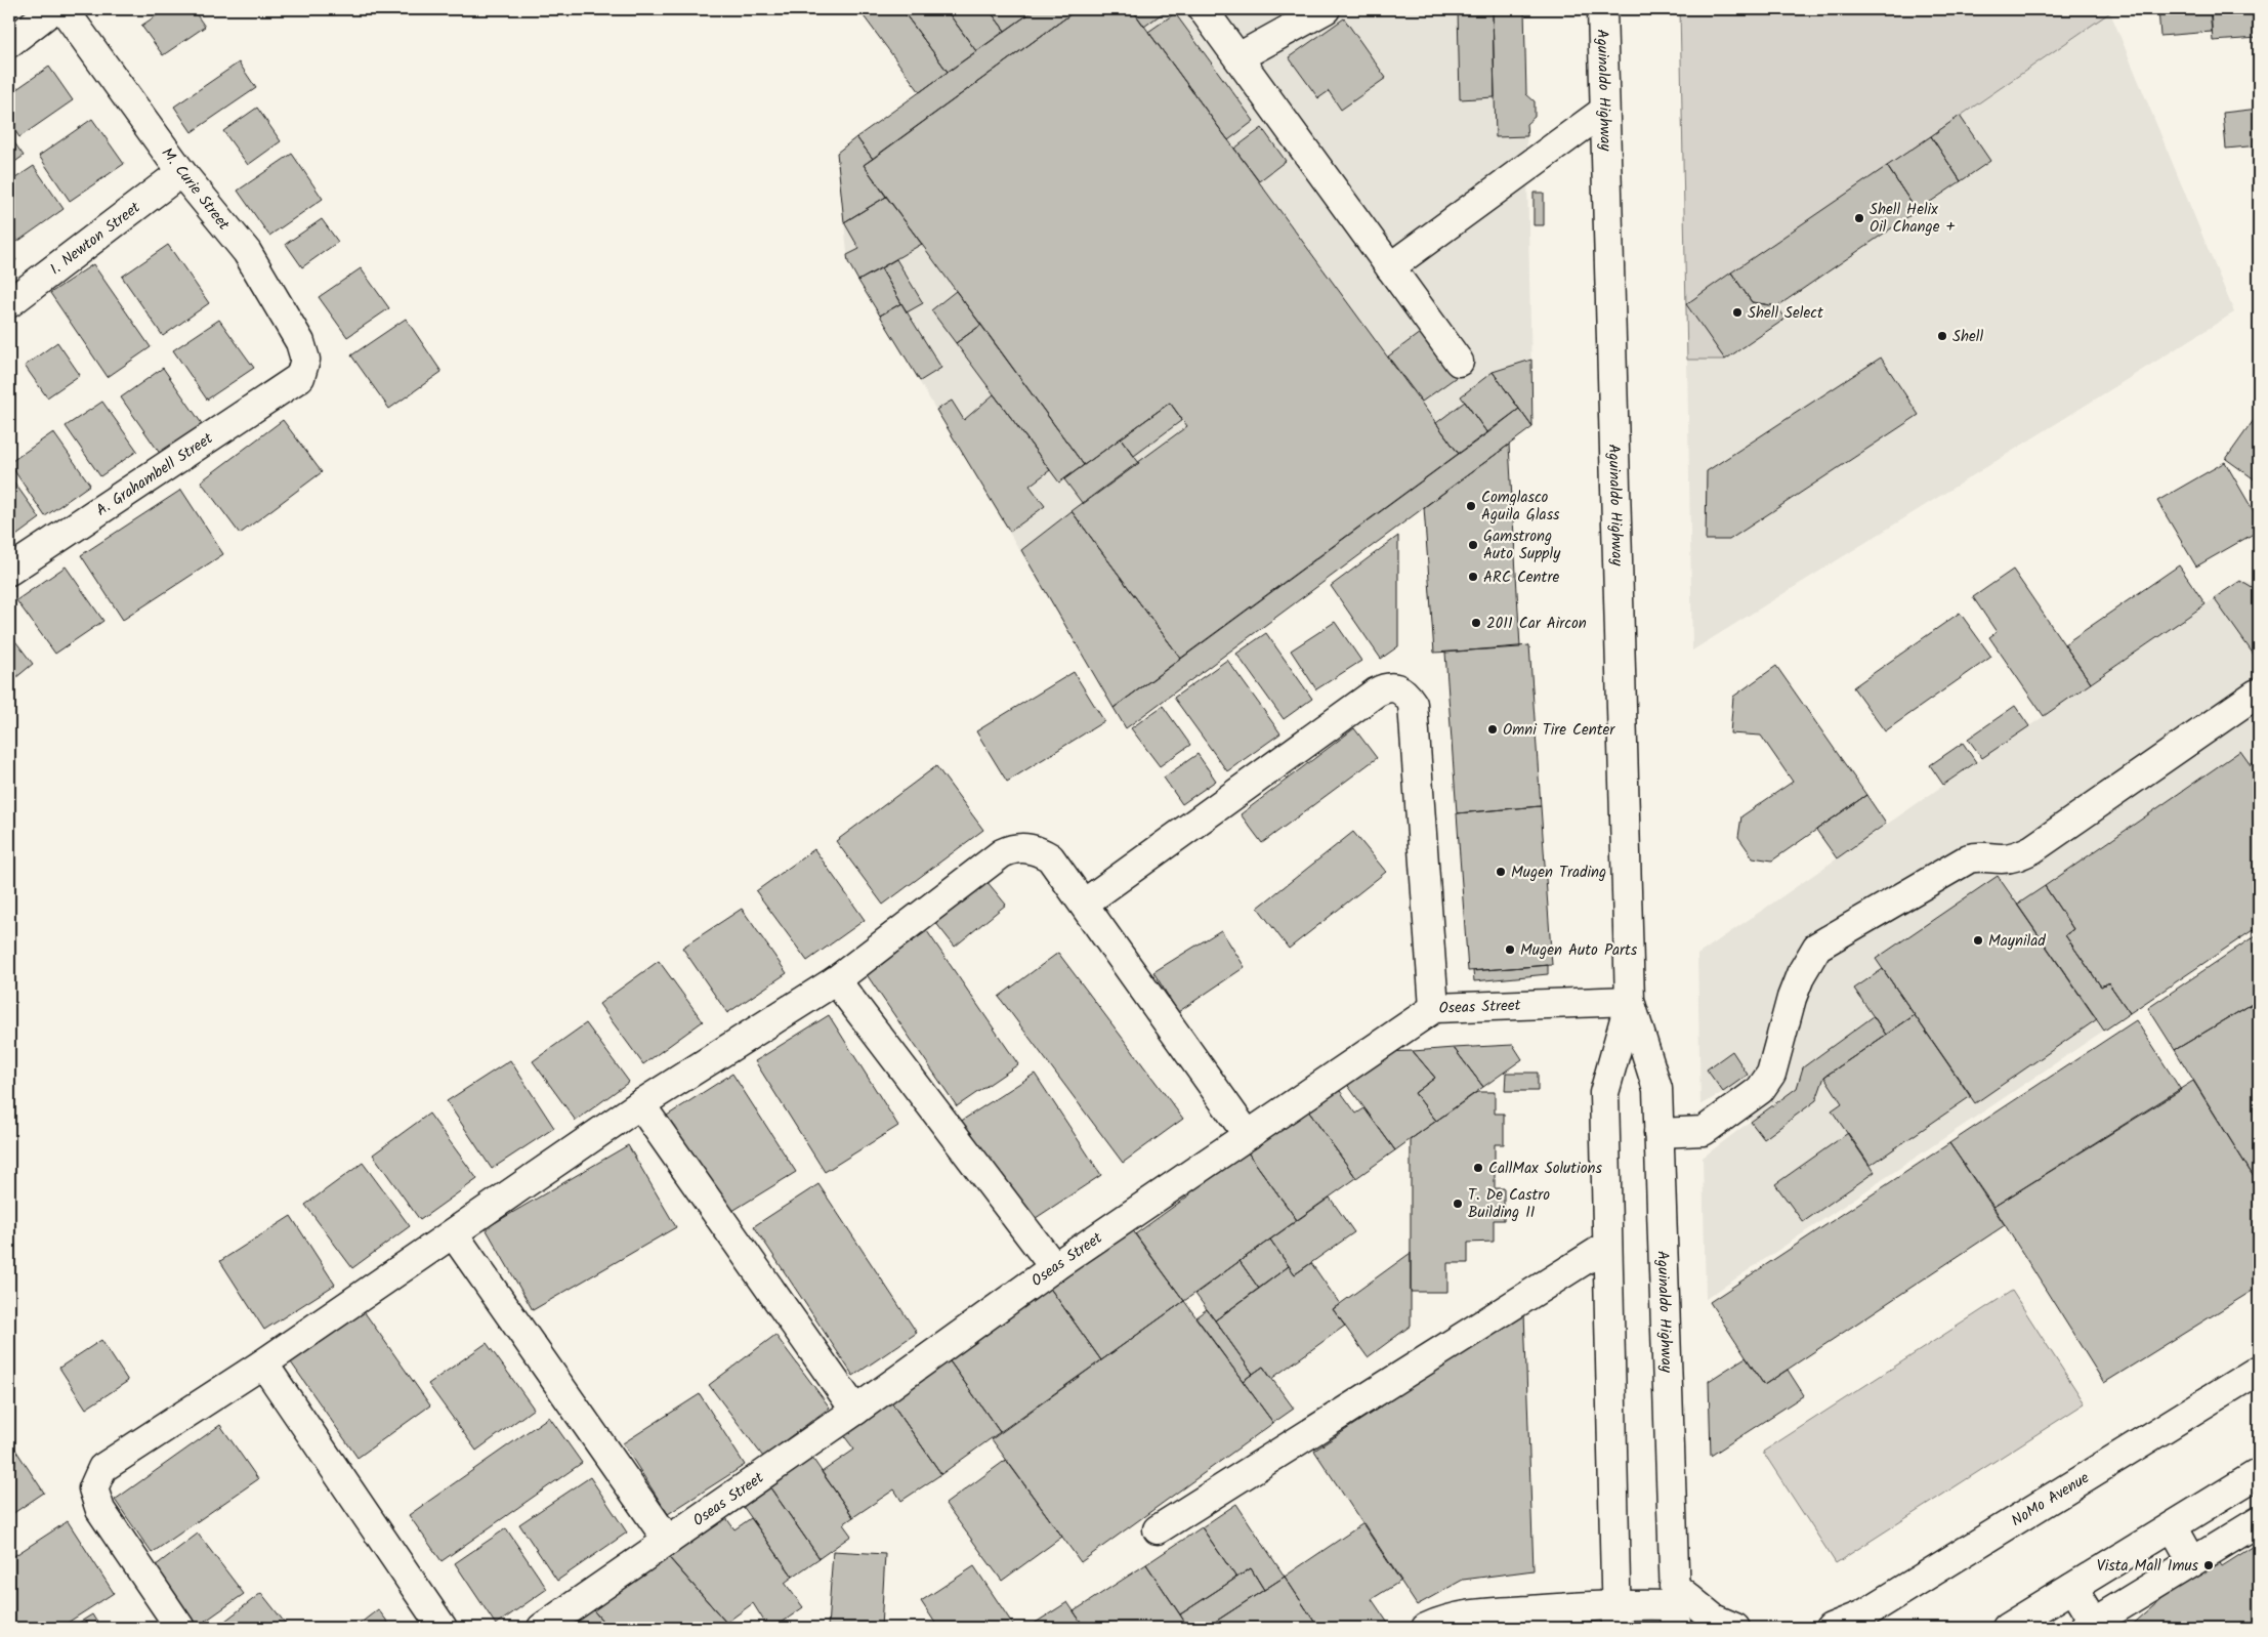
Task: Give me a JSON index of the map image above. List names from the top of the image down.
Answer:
{
  "streets": {
    "main road": [
      "Aguinaldo Highway",
      "M. Curie Street",
      "I. Newton Street",
      "A. Grahambell Street",
      "Oseas Street",
      "NoMo Avenue"
    ]
  },
  "crossings": [
    ["Aguinaldo Highway", "Oseas Street"],
    ["M. Curie Street", "I. Newton Street"],
    ["M. Curie Street", "A. Grahambell Street"]
  ],
  "places": [
    "Shell Helix Oil Change +",
    "Shell Select",
    "Shell",
    "Comglasco Aguila Glass",
    "Gamstrong Auto Supply",
    "ARC Centre",
    "2011 Car Aircon",
    "Omni Tire Center",
    "Mugen Trading",
    "Maynilad",
    "Mugen Auto Parts",
    "CallMax Solutions",
    "T. De Castro Building II",
    "Vista Mall Imus"
  ]
}
